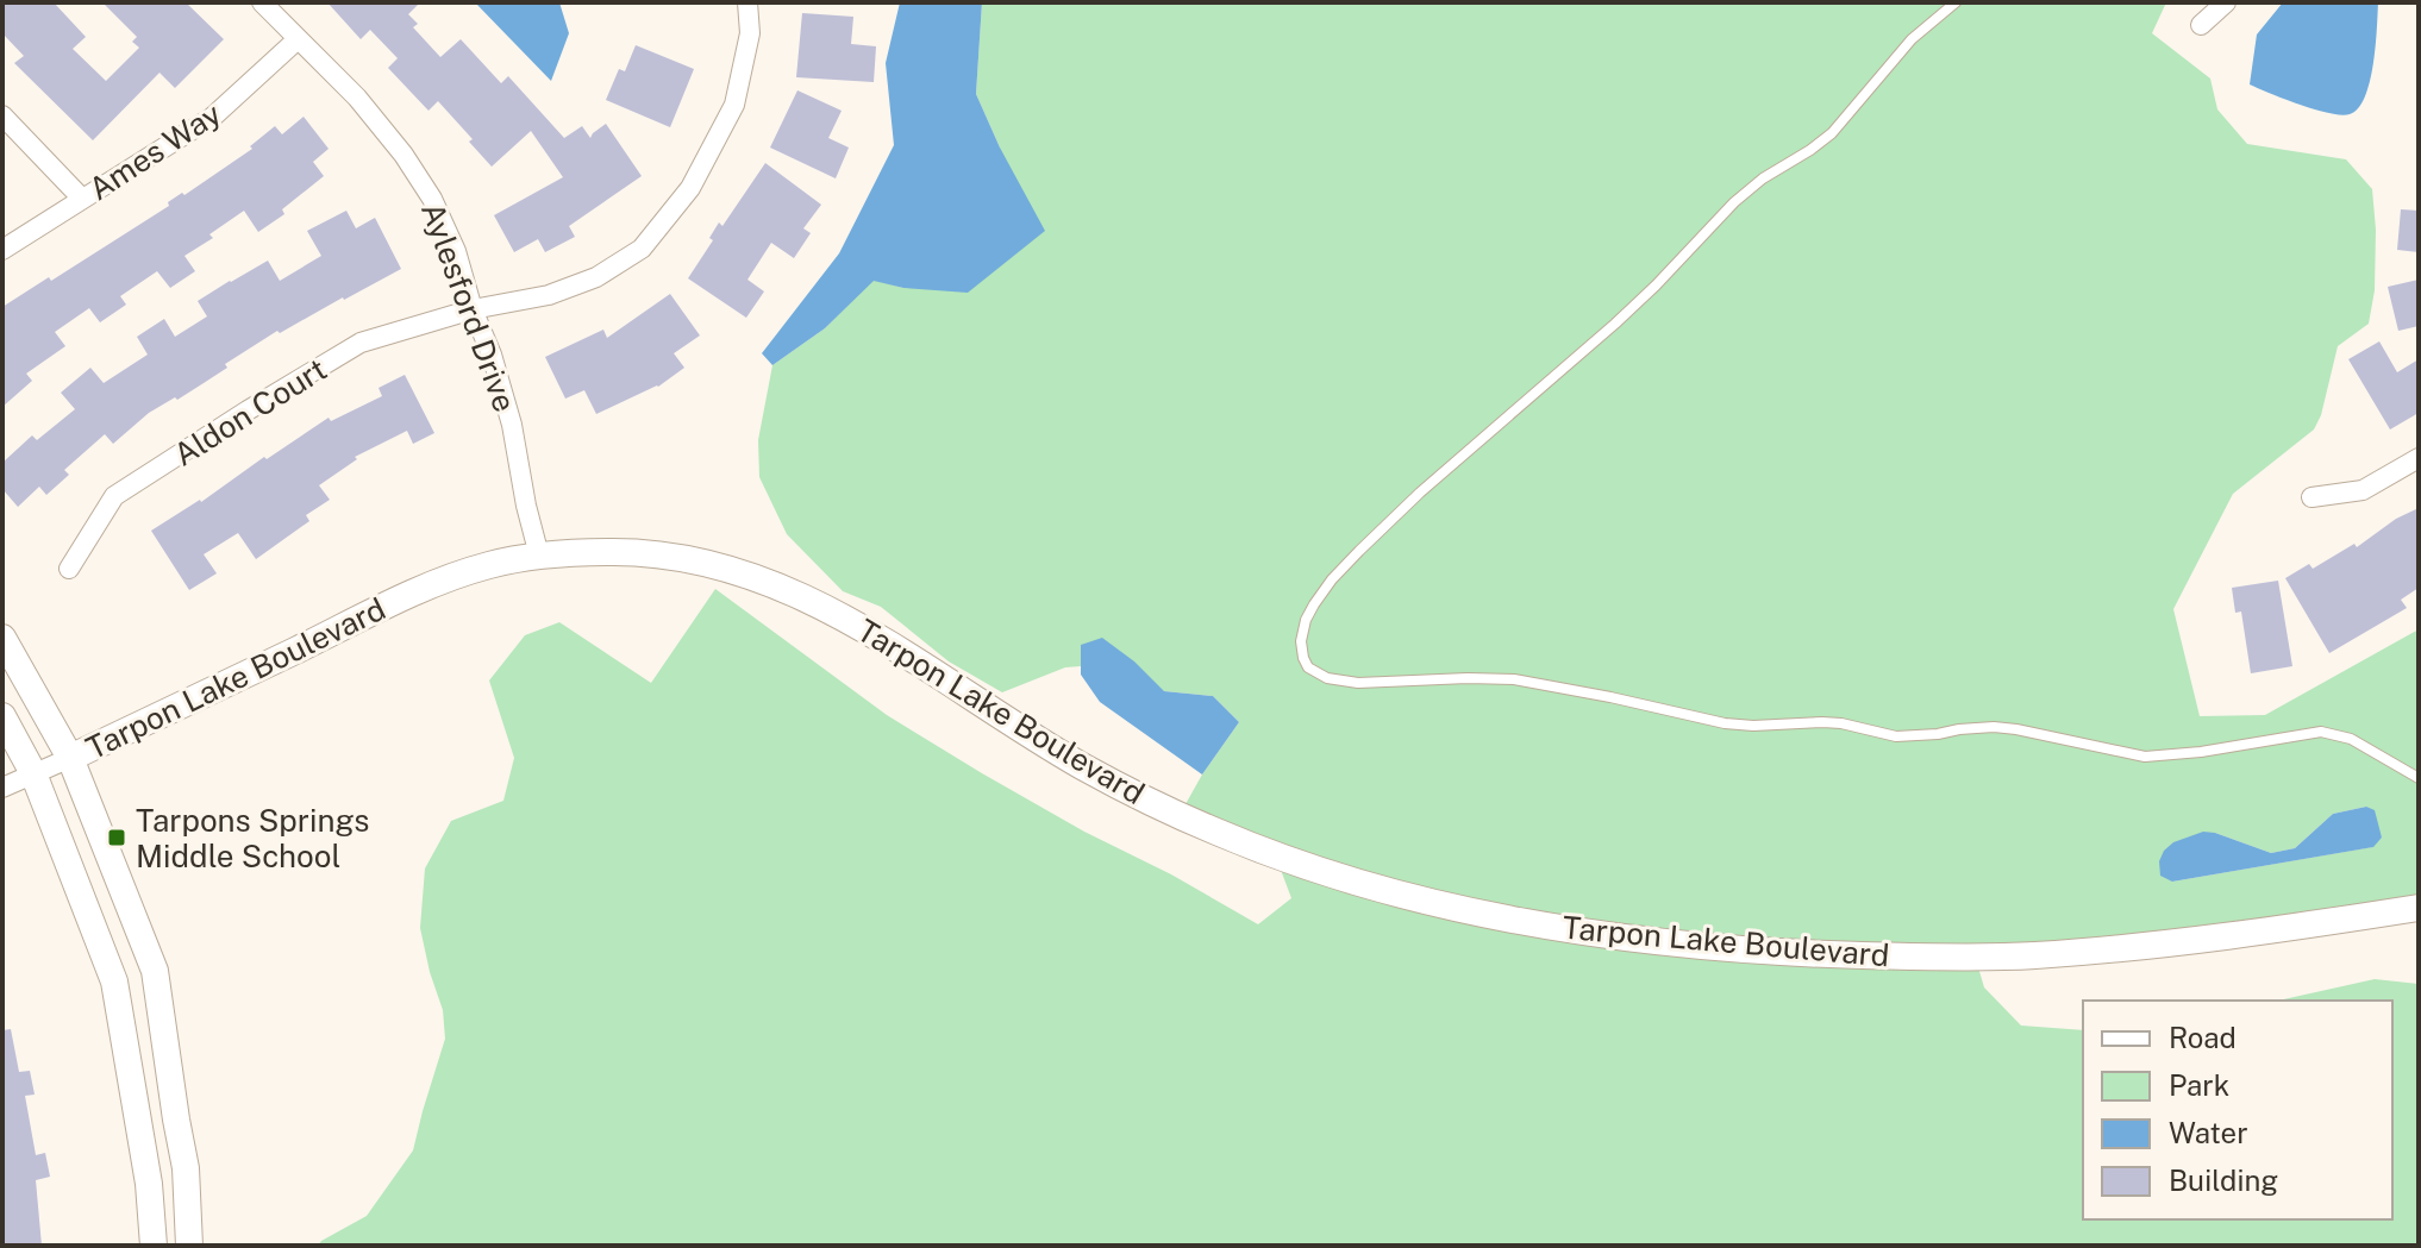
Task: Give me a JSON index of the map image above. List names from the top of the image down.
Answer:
{
  "streets": {
    "street": [
      "Ames Way",
      "Aylesford Drive",
      "Aldon Court",
      "Tarpon Lake Boulevard"
    ]
  },
  "crossings": [
    ["Ames Way", "Aylesford Drive"],
    ["Aylesford Drive", "Aldon Court"],
    ["Aylesford Drive", "Tarpon Lake Boulevard"]
  ],
  "places": {
    "transit": ["Tarpons Springs Middle School"]
  },
  "legend": [
    "Road",
    "Park",
    "Water",
    "Building"
  ]
}
